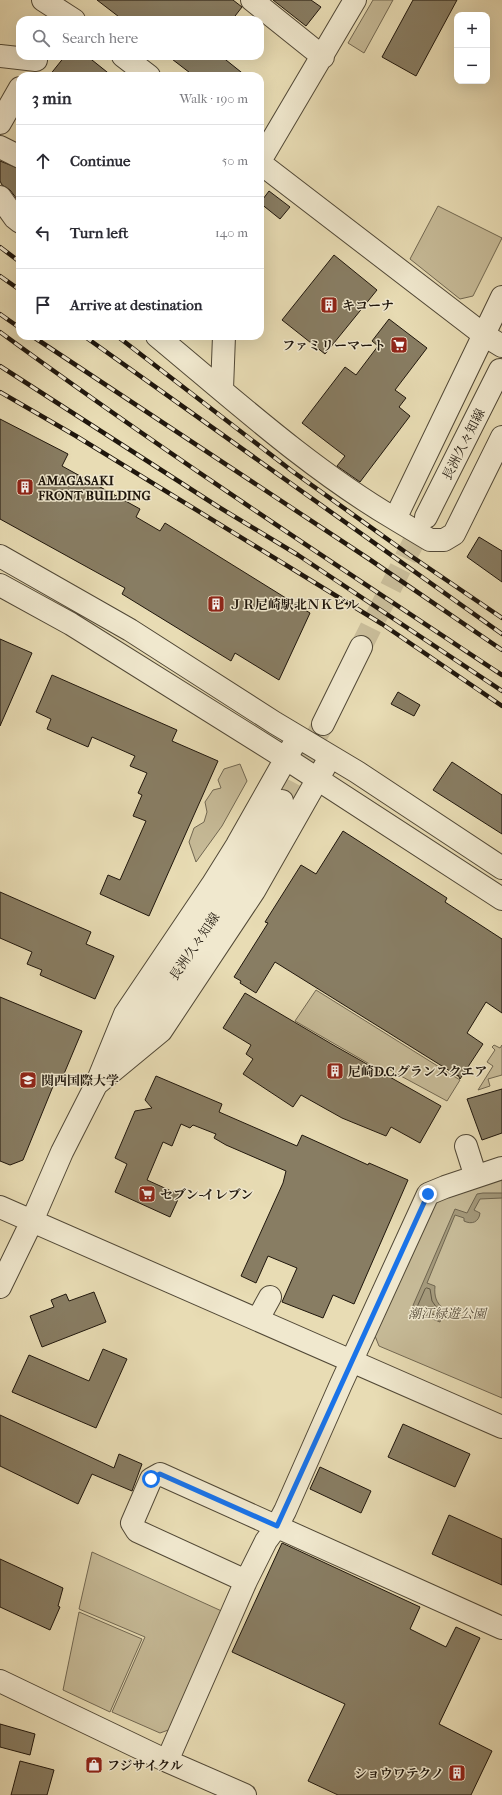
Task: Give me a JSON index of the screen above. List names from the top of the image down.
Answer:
{
  "streets": {
    "street": ["長洲久々知線"]
  },
  "parks": ["潮江緑遊公園"],
  "places": {
    "building": [
      "キコーナ",
      "AMAGASAKI FRONT BUILDING",
      "ＪＲ尼崎駅北ＮＫビル",
      "尼崎D.C.グランスクエア",
      "ショウワテクノ"
    ],
    "supermarket": ["ファミリーマート", "セブン-イレブン"],
    "school or university": ["関西国際大学"],
    "shop": ["フジサイクル"]
  },
  "page": {
    "map_buttons": ["+", "−"],
    "search": "Search here",
    "heading": ["3 min", "Walk · 190 m"],
    "list": [
      ["Continue", "50 m"],
      ["Turn left", "140 m"],
      "Arrive at destination"
    ]
  }
}
